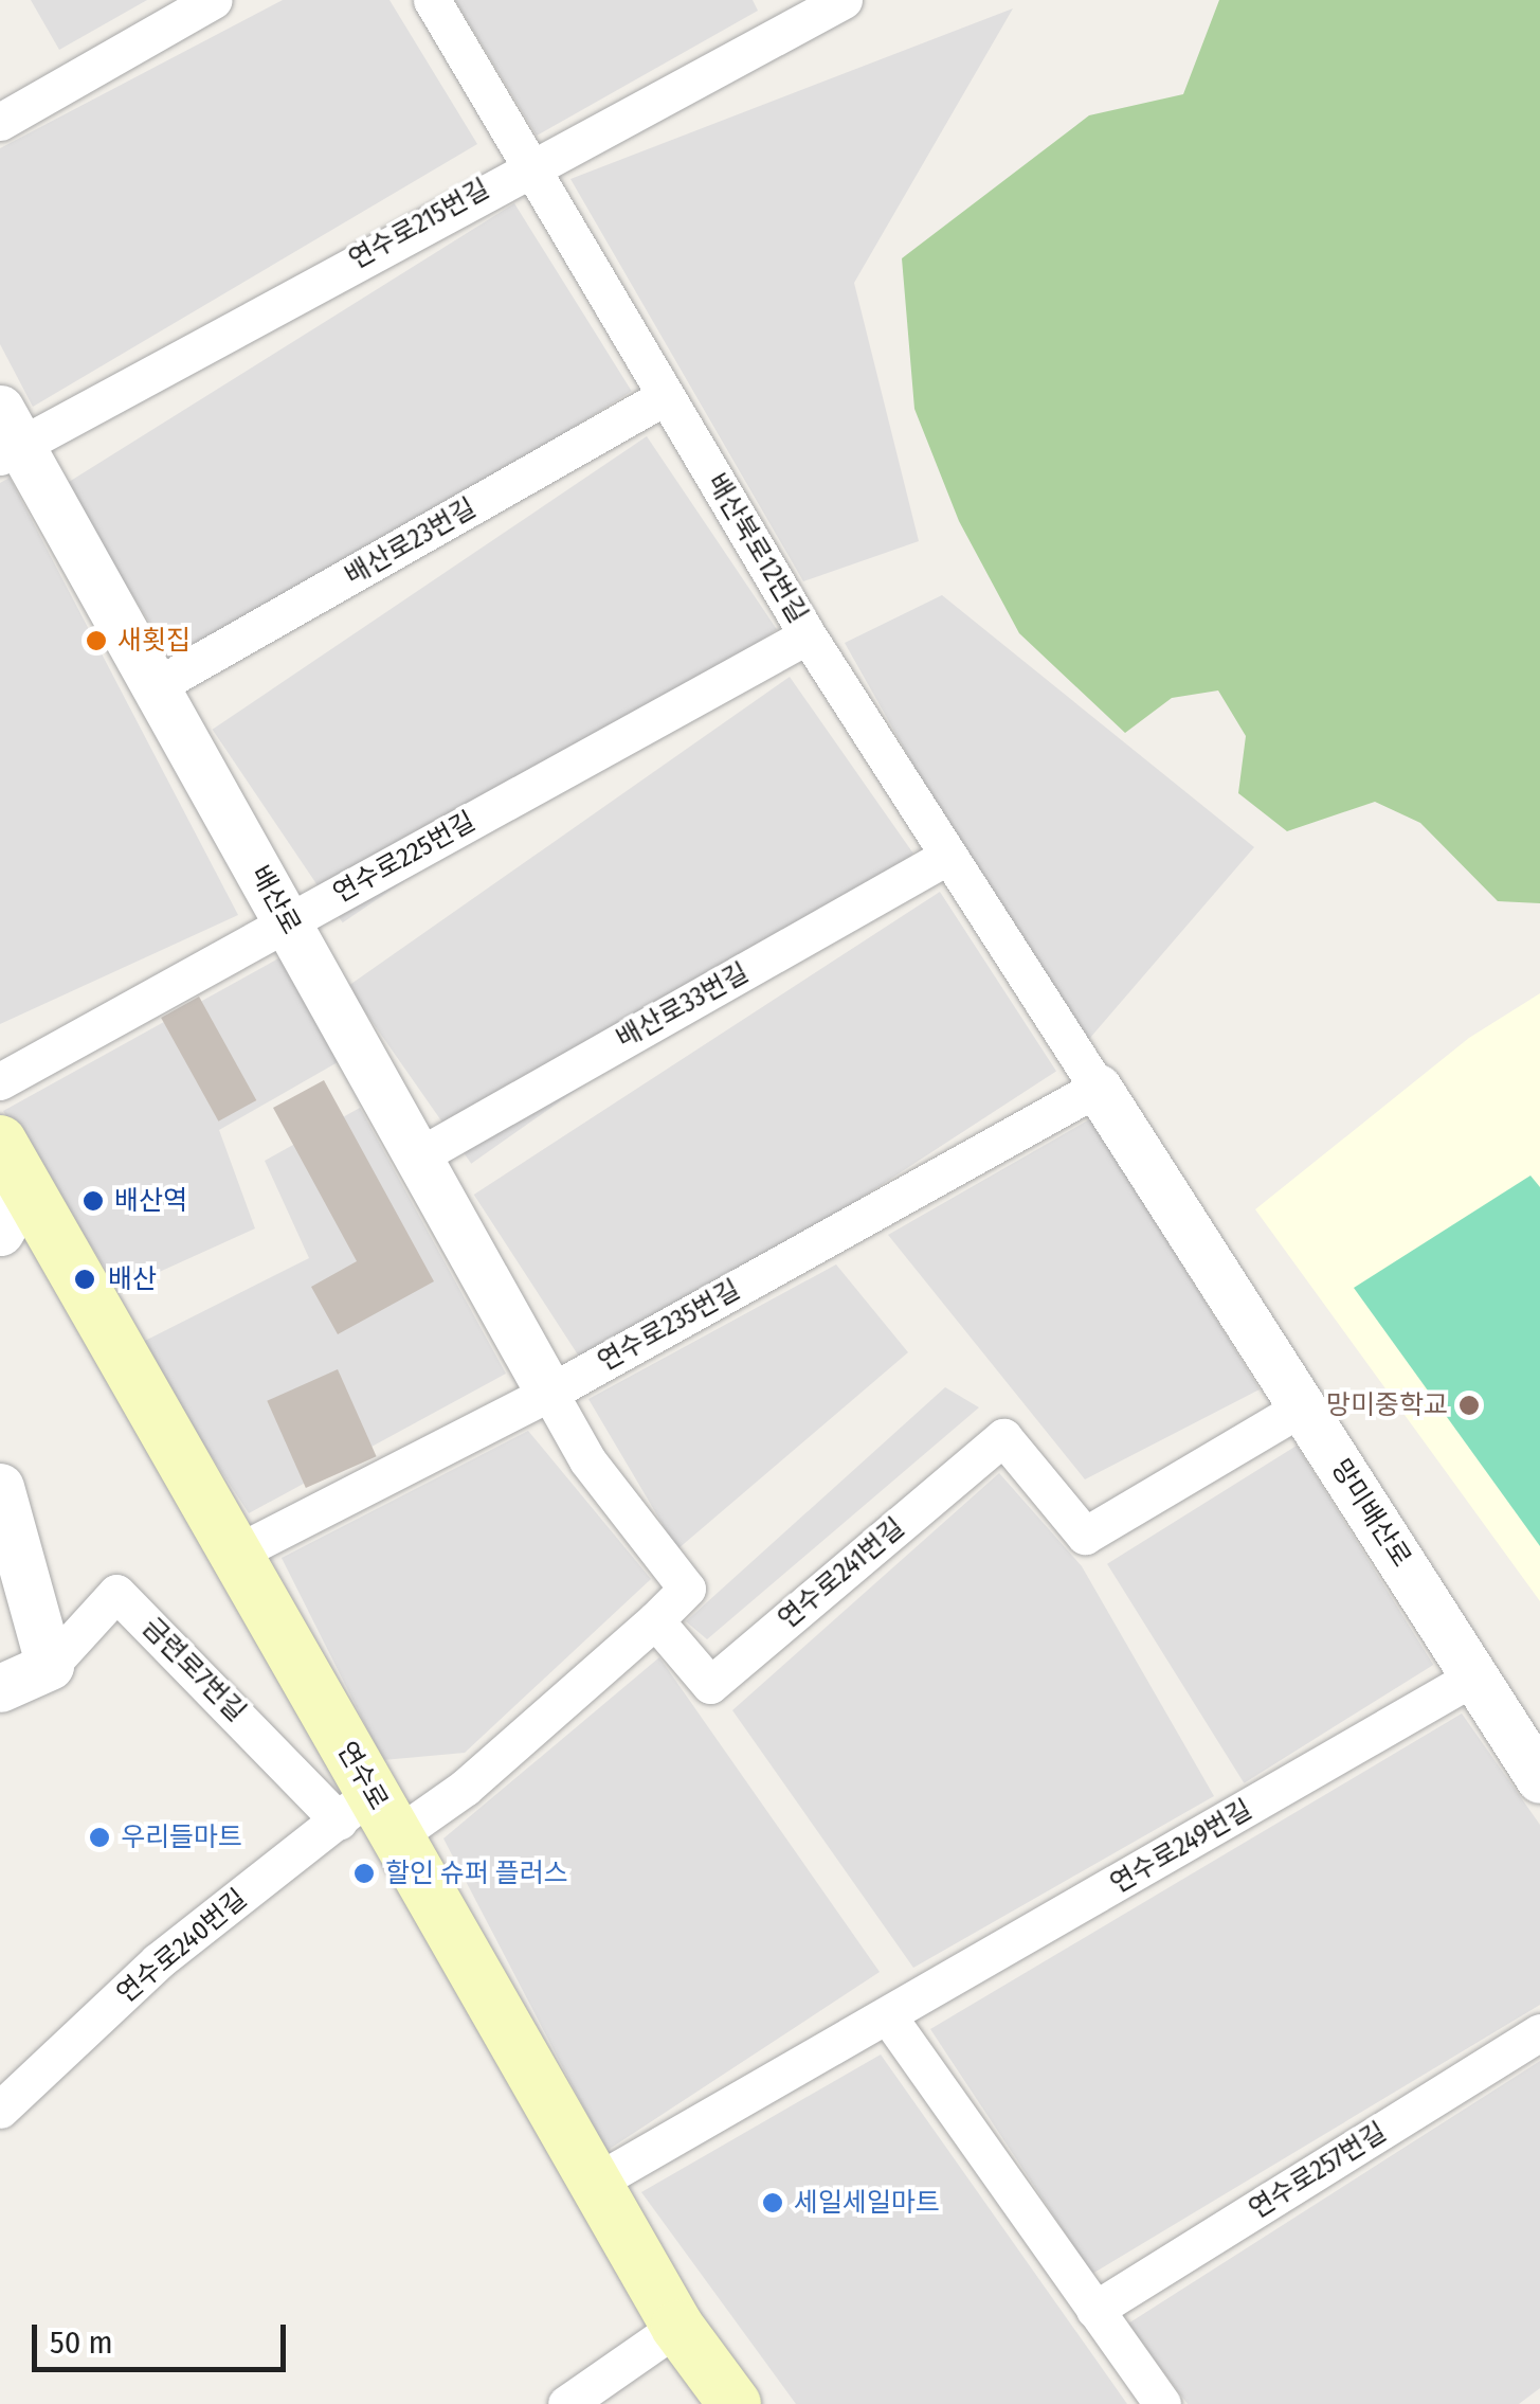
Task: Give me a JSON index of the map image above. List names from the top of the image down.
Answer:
{
  "streets": {
    "main road": ["연수로"],
    "street": [
      "연수로215번길",
      "배산로23번길",
      "배산북로12번길",
      "연수로225번길",
      "배산로",
      "배산로33번길",
      "연수로235번길",
      "망미배산로",
      "연수로241번길",
      "금련로7번길",
      "연수로249번길",
      "연수로240번길",
      "연수로257번길"
    ]
  },
  "crossings": [
    ["연수로215번길", "배산북로12번길"],
    ["연수로215번길", "배산로"],
    ["배산로23번길", "배산북로12번길"],
    ["배산로23번길", "배산로"],
    ["배산북로12번길", "연수로225번길"],
    ["배산북로12번길", "배산로33번길"],
    ["배산북로12번길", "연수로235번길"],
    ["배산북로12번길", "망미배산로"],
    ["연수로225번길", "배산로"],
    ["배산로", "배산로33번길"],
    ["배산로", "연수로235번길"],
    ["연수로235번길", "망미배산로"],
    ["연수로235번길", "연수로"],
    ["망미배산로", "연수로241번길"],
    ["망미배산로", "연수로249번길"],
    ["금련로7번길", "연수로"],
    ["금련로7번길", "연수로240번길"],
    ["연수로", "연수로249번길"],
    ["연수로", "연수로240번길"]
  ],
  "places": [
    "새횟집",
    "배산역",
    "배산",
    "망미중학교",
    "우리들마트",
    "할인 슈퍼 플러스",
    "세일세일마트"
  ],
  "scale_bar": "50 m"
}
